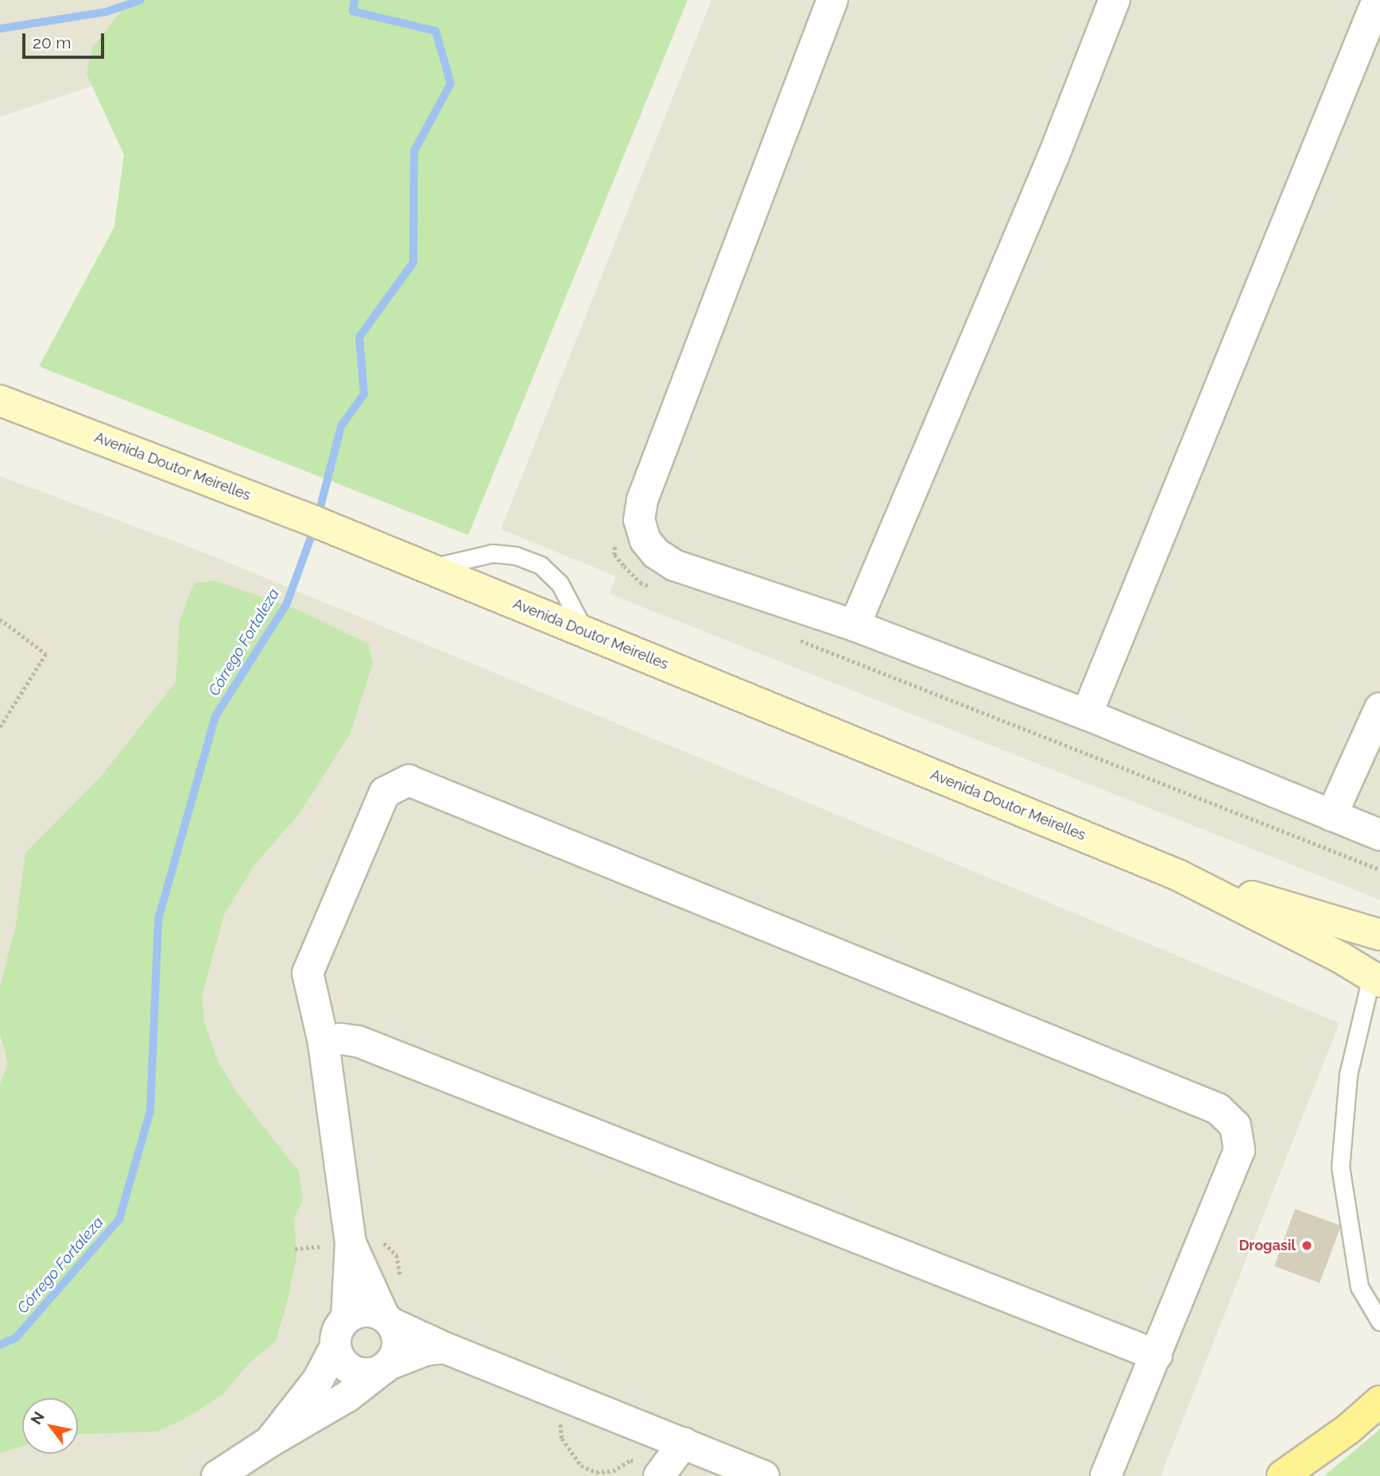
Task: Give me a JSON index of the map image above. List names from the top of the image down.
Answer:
{
  "streets": {
    "street": ["Avenida Doutor Meirelles"]
  },
  "water": ["Córrego Fortaleza"],
  "places": ["Drogasil"],
  "scale_bar": "20 m",
  "north": "top left"
}
